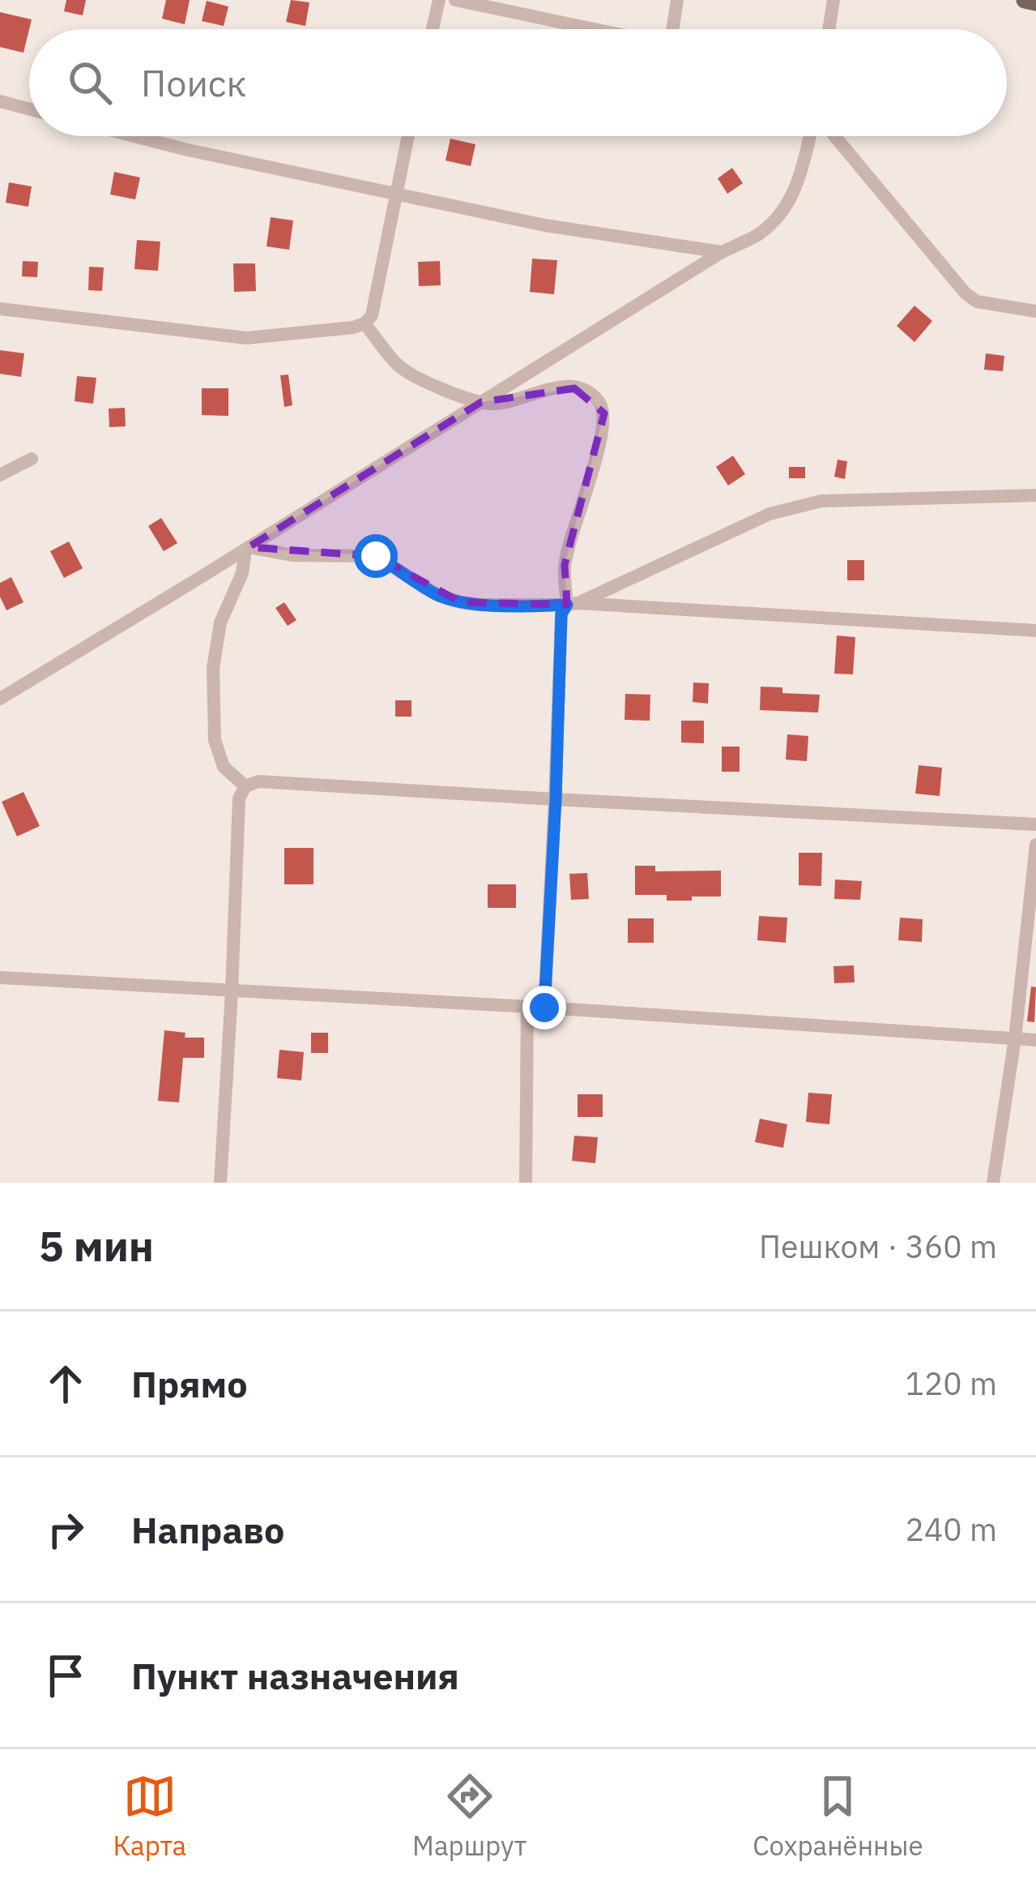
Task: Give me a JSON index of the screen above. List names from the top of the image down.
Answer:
{
  "page": {
    "search": "Поиск",
    "heading": ["5 мин", "Пешком · 360 m"],
    "list": [
      ["Прямо", "120 m"],
      ["Направо", "240 m"],
      "Пункт назначения"
    ],
    "nav": ["Карта", "Маршрут", "Сохранённые"]
  }
}
